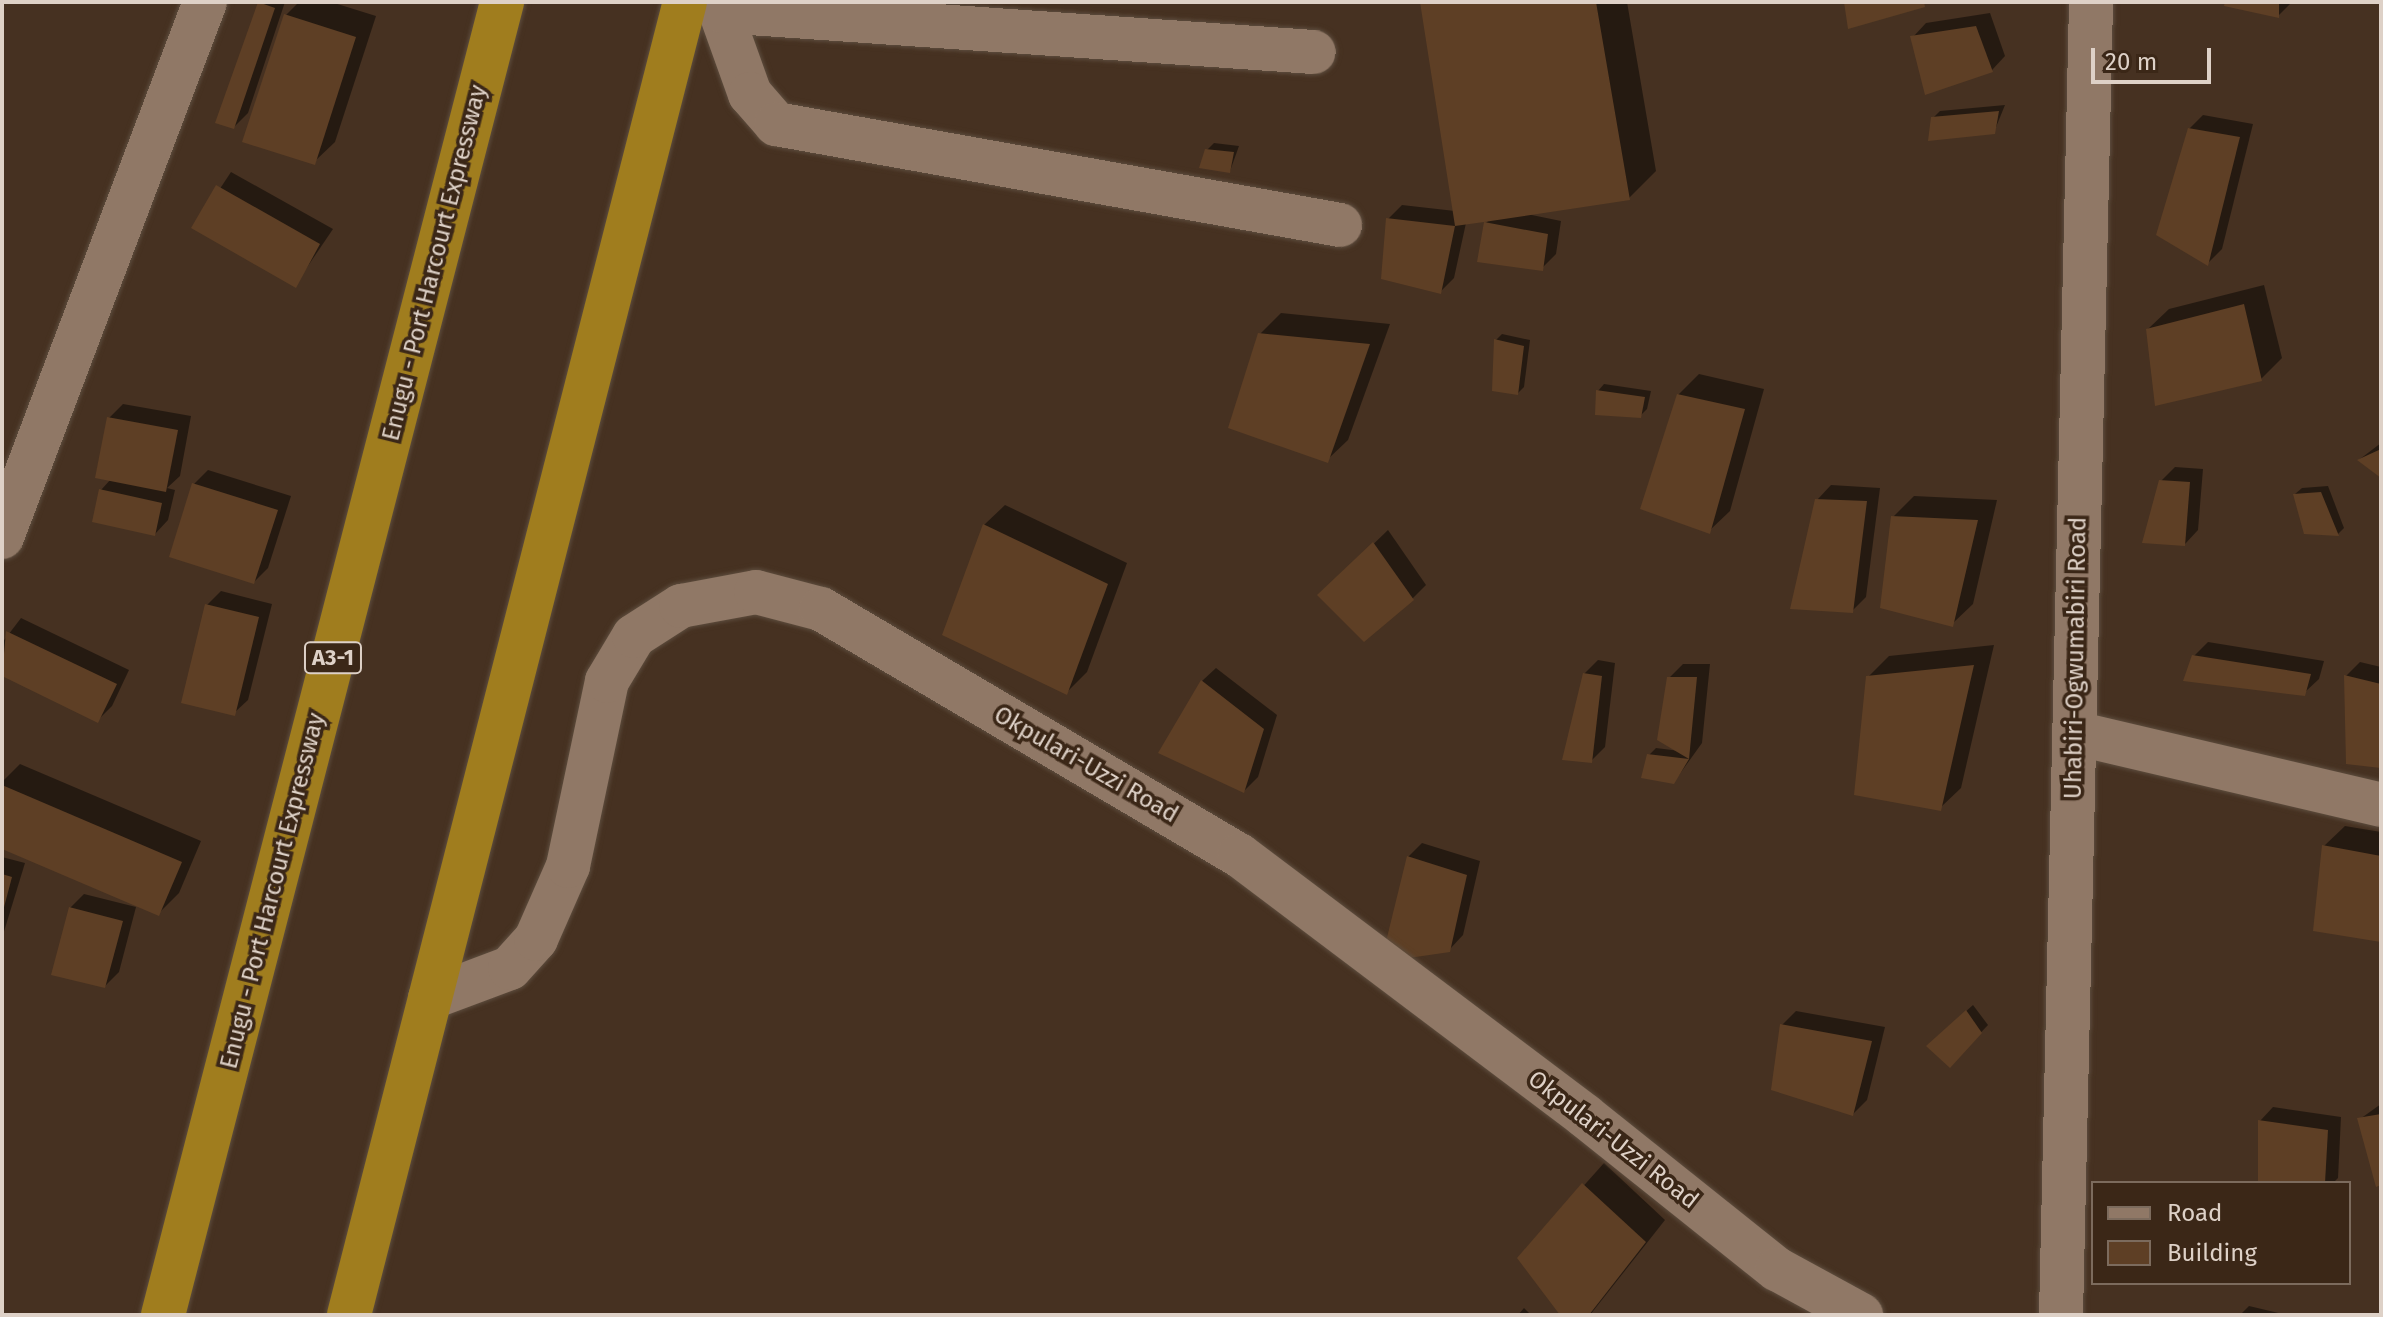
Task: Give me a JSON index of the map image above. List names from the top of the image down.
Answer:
{
  "streets": {
    "highway": ["Enugu - Port Harcourt Expressway", "A3-1"],
    "street": ["Uhabiri-Ogwumabiri Road", "Okpulari-Uzzi Road"]
  },
  "legend": ["Road", "Building"],
  "scale_bar": "20 m"
}
